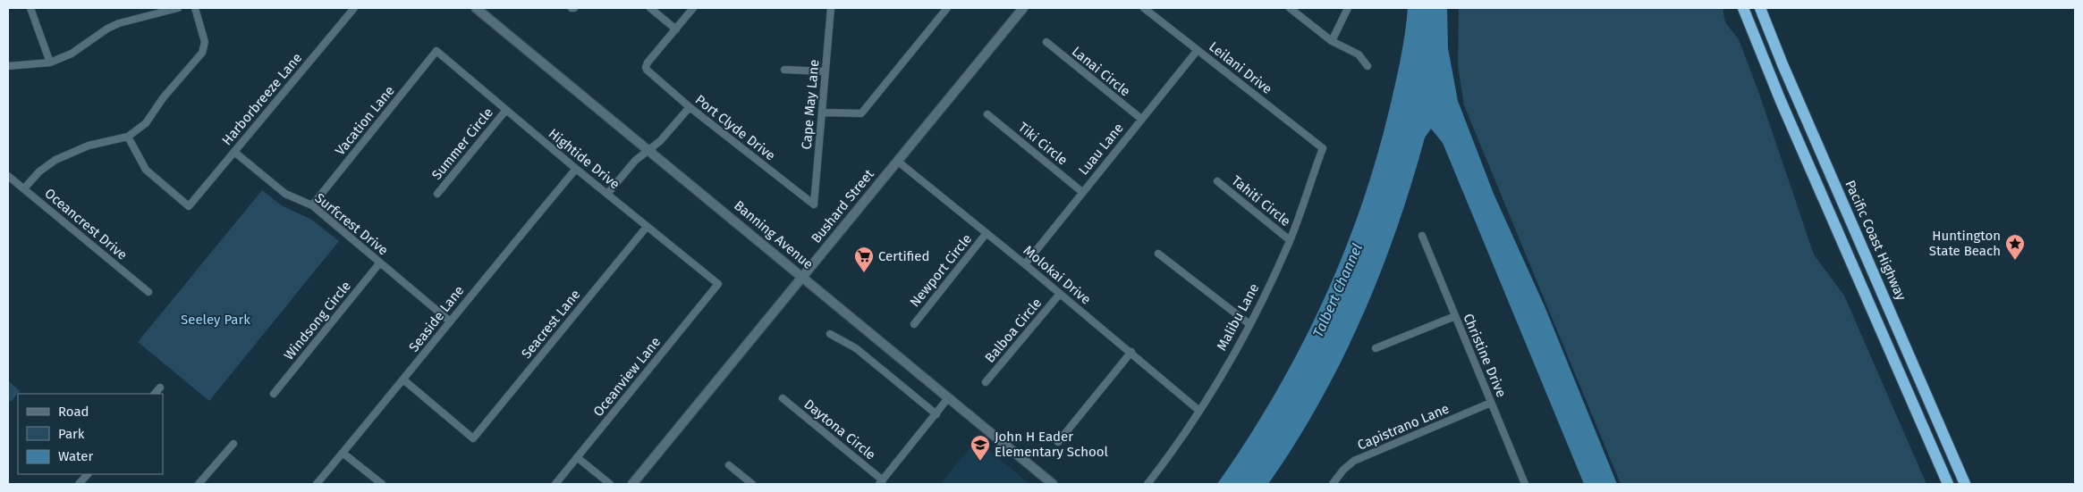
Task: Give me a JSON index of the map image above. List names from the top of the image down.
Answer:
{
  "streets": {
    "highway": ["Pacific Coast Highway"],
    "street": [
      "Leilani Drive",
      "Lanai Circle",
      "Harborbreeze Lane",
      "Cape May Lane",
      "Vacation Lane",
      "Port Clyde Drive",
      "Summer Circle",
      "Tiki Circle",
      "Luau Lane",
      "Hightide Drive",
      "Tahiti Circle",
      "Bushard Street",
      "Oceancrest Drive",
      "Surfcrest Drive",
      "Banning Avenue",
      "Newport Circle",
      "Molokai Drive",
      "Malibu Lane",
      "Seaside Lane",
      "Windsong Circle",
      "Seacrest Lane",
      "Balboa Circle",
      "Christine Drive",
      "Oceanview Lane",
      "Capistrano Lane",
      "Daytona Circle"
    ]
  },
  "crossings": [
    ["Leilani Drive", "Luau Lane"],
    ["Leilani Drive", "Malibu Lane"],
    ["Lanai Circle", "Luau Lane"],
    ["Harborbreeze Lane", "Surfcrest Drive"],
    ["Cape May Lane", "Port Clyde Drive"],
    ["Vacation Lane", "Hightide Drive"],
    ["Vacation Lane", "Surfcrest Drive"],
    ["Summer Circle", "Hightide Drive"],
    ["Tiki Circle", "Luau Lane"],
    ["Luau Lane", "Molokai Drive"],
    ["Hightide Drive", "Seaside Lane"],
    ["Hightide Drive", "Seacrest Lane"],
    ["Hightide Drive", "Oceanview Lane"],
    ["Tahiti Circle", "Malibu Lane"],
    ["Bushard Street", "Banning Avenue"],
    ["Bushard Street", "Molokai Drive"],
    ["Surfcrest Drive", "Seaside Lane"],
    ["Surfcrest Drive", "Windsong Circle"],
    ["Newport Circle", "Molokai Drive"],
    ["Molokai Drive", "Malibu Lane"],
    ["Molokai Drive", "Balboa Circle"],
    ["Seaside Lane", "Seacrest Lane"],
    ["Christine Drive", "Capistrano Lane"]
  ],
  "water": ["Talbert Channel"],
  "parks": ["Seeley Park"],
  "places": {
    "place": ["Huntington State Beach"],
    "supermarket": ["Certified"],
    "school or university": ["John H Eader Elementary School"]
  },
  "legend": ["Road", "Park", "Water"]
}
